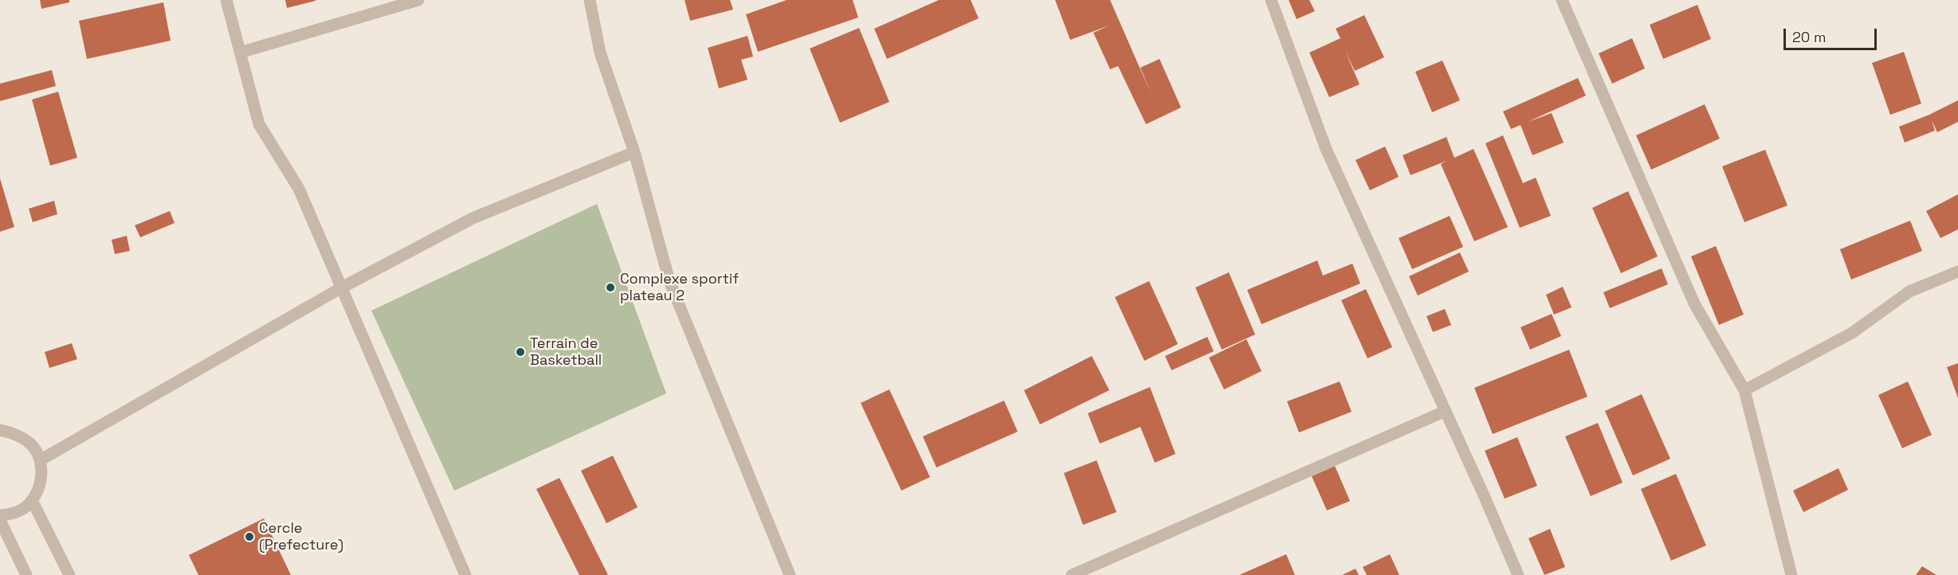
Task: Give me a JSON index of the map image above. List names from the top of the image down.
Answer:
{
  "places": ["Complexe sportif plateau 2", "Terrain de Basketball", "Cercle (Prefecture)"],
  "scale_bar": "20 m"
}
